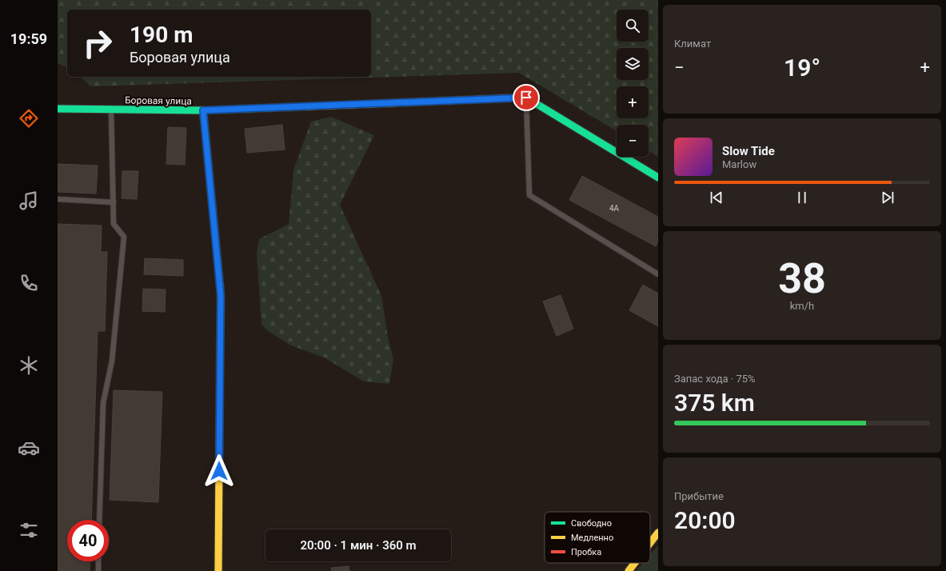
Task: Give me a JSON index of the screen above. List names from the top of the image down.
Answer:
{
  "streets": {
    "street": ["Боровая улица"]
  },
  "house_numbers": ["4А"],
  "legend": ["Свободно", "Медленно", "Пробка"],
  "page": {
    "tabs": "19:59",
    "tile": [
      "Климат",
      ["38", "km/h"],
      ["Запас хода · 75%", "375 km"],
      ["Прибытие", "20:00"]
    ],
    "map_buttons": ["+", "−"],
    "turn": ["190 m", "Боровая улица"],
    "heat": ["−", "19°", "+"],
    "song": ["Slow Tide", "Marlow"],
    "limit": "40",
    "trip": "20:00 · 1 мин · 360 m"
  }
}
